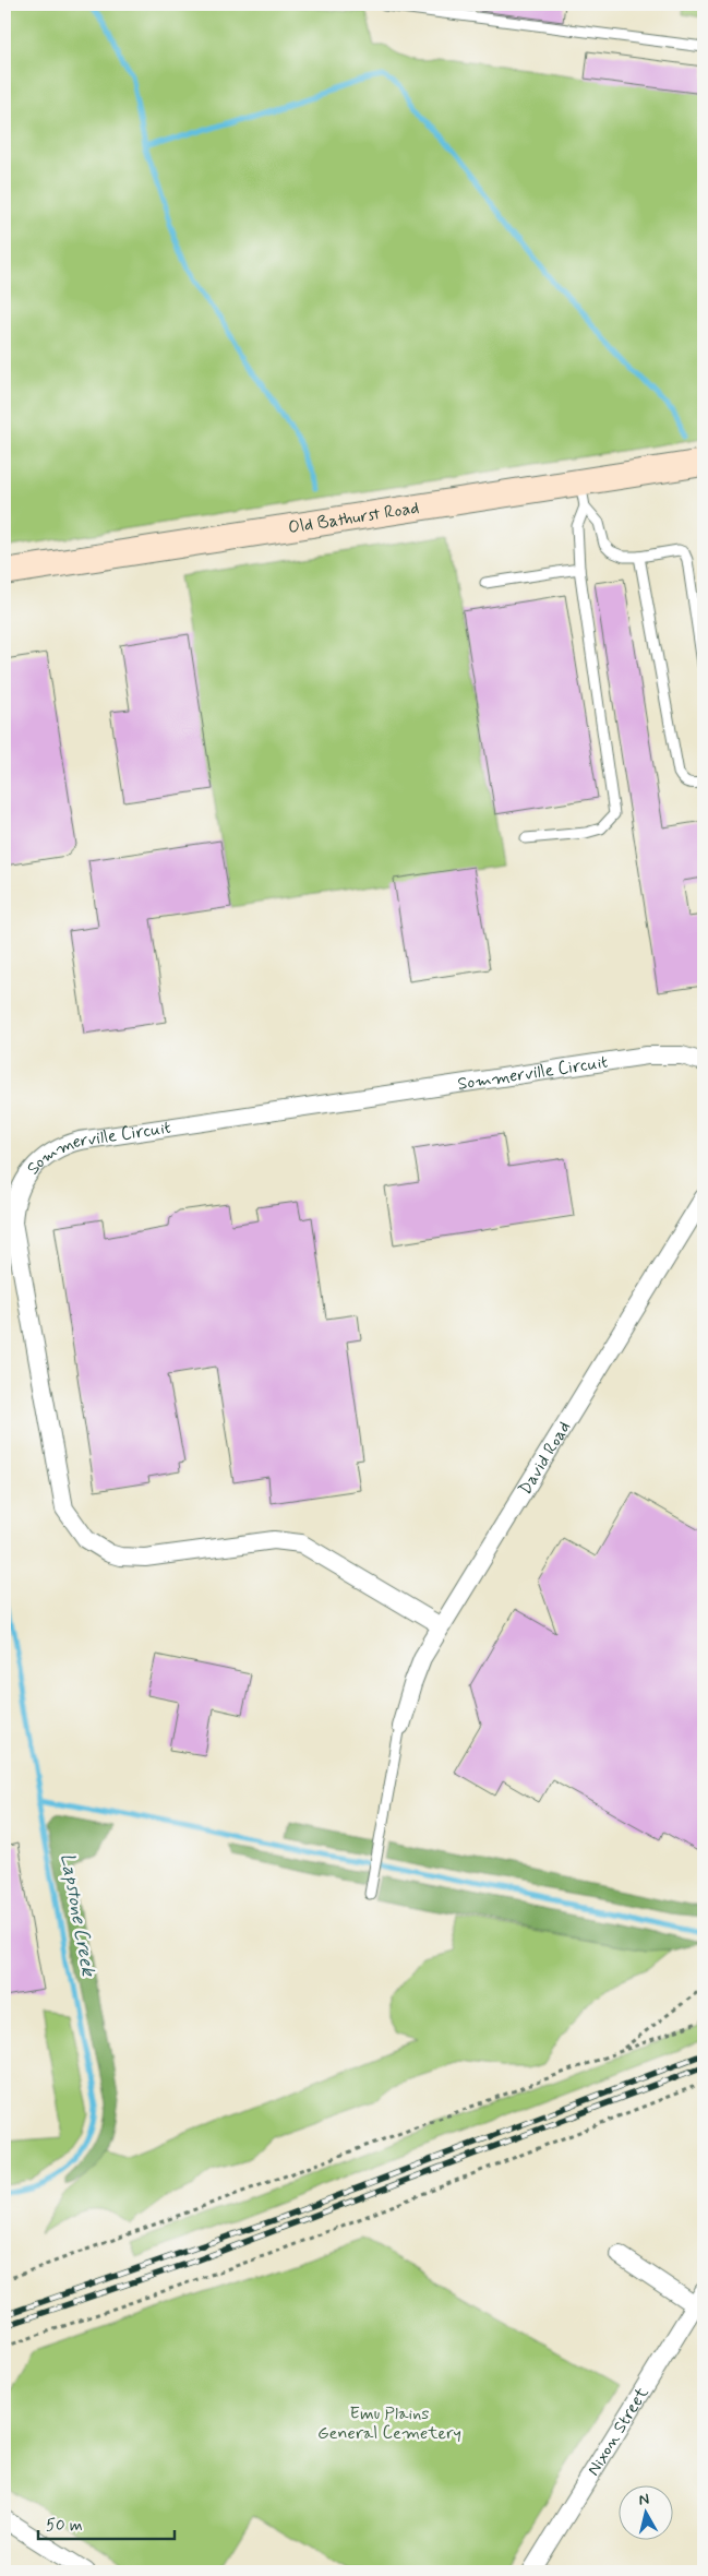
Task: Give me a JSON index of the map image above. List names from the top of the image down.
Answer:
{
  "streets": {
    "main road": ["Old Bathurst Road"],
    "street": ["Sommerville Circuit", "David Road", "Nixon Street"]
  },
  "crossings": [
    ["Sommerville Circuit", "David Road"]
  ],
  "water": ["Lapstone Creek"],
  "parks": ["Emu Plains General Cemetery"],
  "scale_bar": "50 m",
  "north": "top"
}
